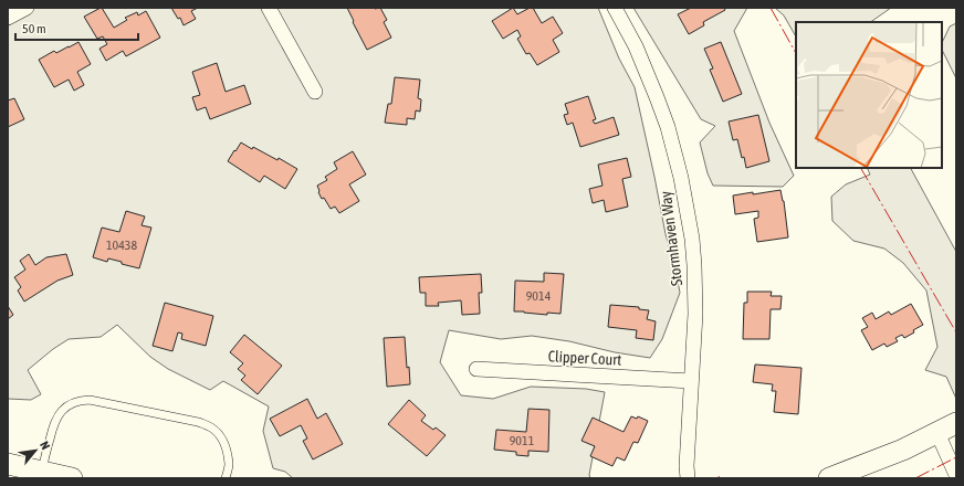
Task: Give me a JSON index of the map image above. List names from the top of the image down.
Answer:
{
  "streets": {
    "street": ["Stormhaven Way", "Clipper Court"]
  },
  "crossings": [
    ["Stormhaven Way", "Clipper Court"]
  ],
  "house_numbers": ["10438", "9014", "9011"],
  "scale_bar": "50 m",
  "north": "top right"
}
